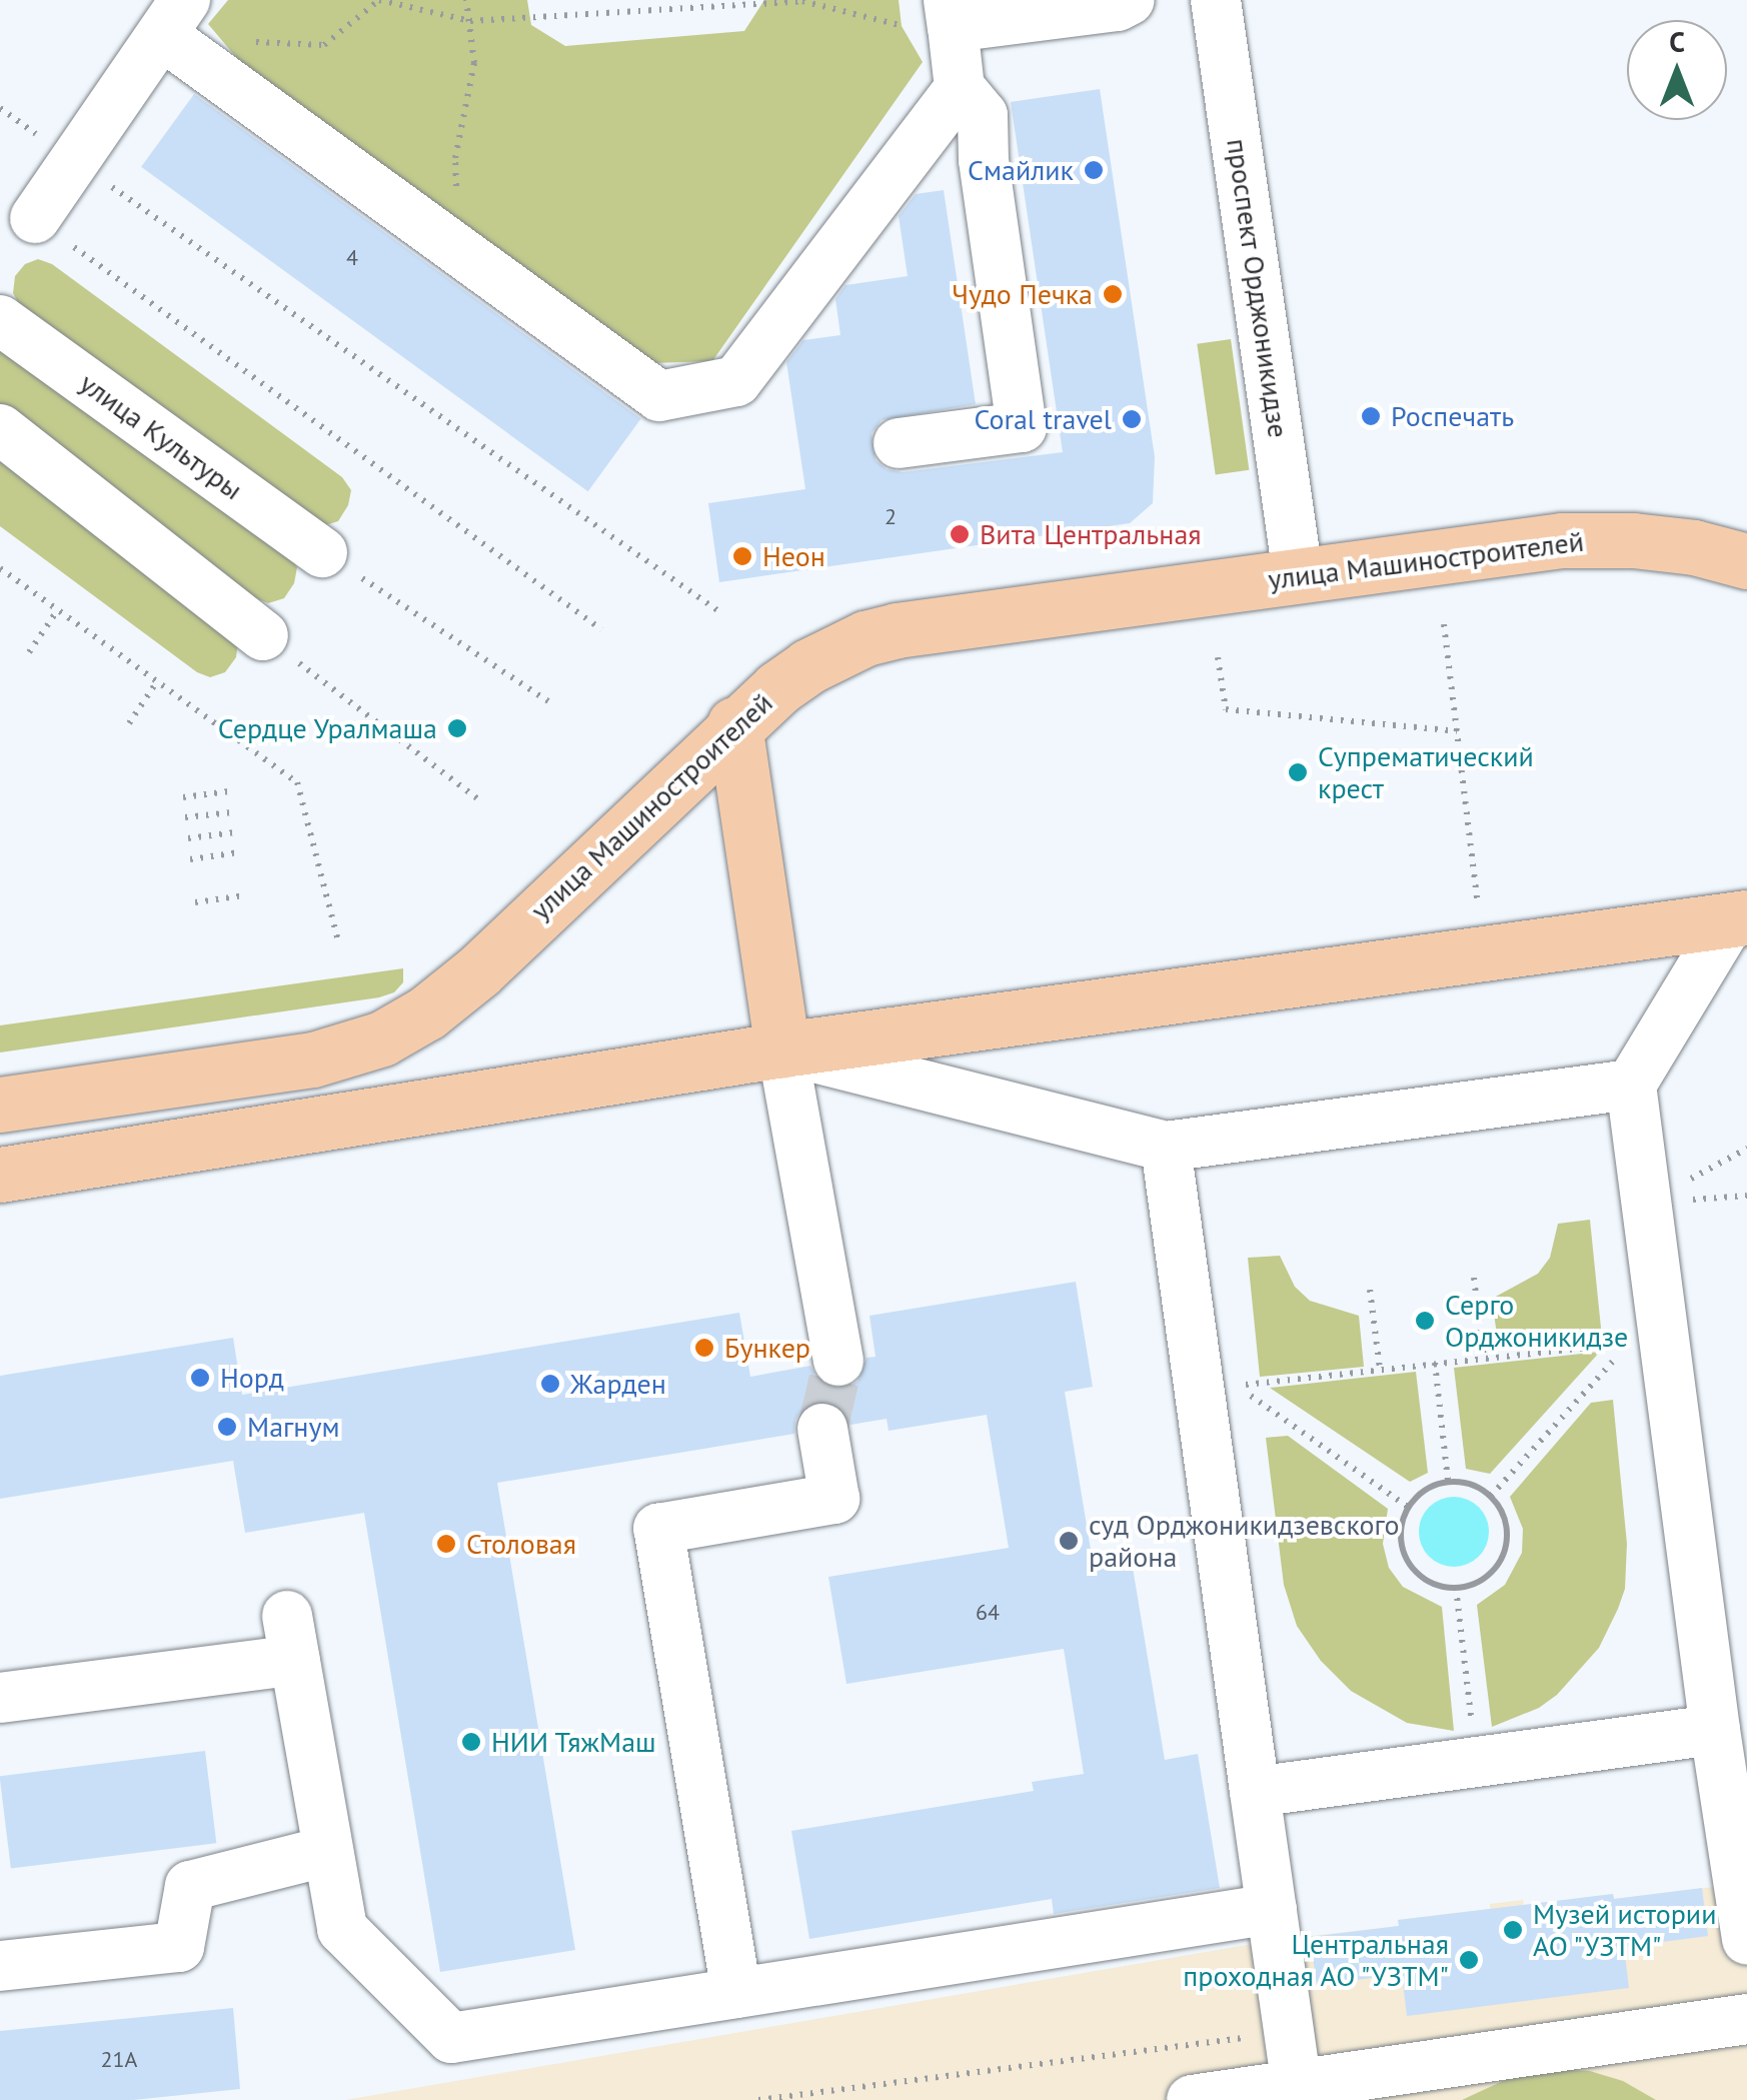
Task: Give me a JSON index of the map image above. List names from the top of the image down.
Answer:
{
  "streets": {
    "main road": ["улица Машиностроителей"],
    "street": ["проспект Орджоникидзе", "улица Культуры"]
  },
  "crossings": [
    ["проспект Орджоникидзе", "улица Машиностроителей"]
  ],
  "places": [
    "Смайлик",
    "Чудо Печка",
    "Роспечать",
    "Coral travel",
    "Вита Центральная",
    "Неон",
    "Сердце Уралмаша",
    "Супрематический крест",
    "Серго Орджоникидзе",
    "Бункер",
    "Норд",
    "Жарден",
    "Магнум",
    "суд Орджоникидзевского района",
    "Столовая",
    "НИИ ТяжМаш",
    "Музей истории АО \"УЗТМ\"",
    "Центральная проходная АО \"УЗТМ\""
  ],
  "house_numbers": [
    "4",
    "2",
    "64",
    "21А"
  ],
  "north": "top"
}
